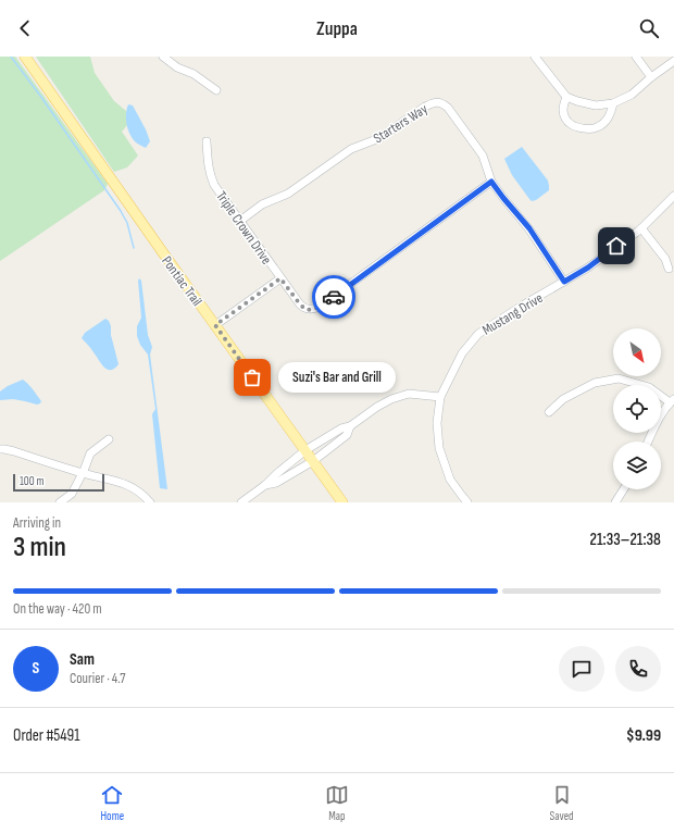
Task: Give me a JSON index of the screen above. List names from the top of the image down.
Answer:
{
  "streets": {
    "main road": ["Pontiac Trail"],
    "street": ["Starters Way", "Triple Crown Drive", "Mustang Drive"]
  },
  "crossings": [
    ["Starters Way", "Triple Crown Drive"],
    ["Starters Way", "Mustang Drive"]
  ],
  "places": ["Suzi's Bar and Grill"],
  "scale_bar": "100 m",
  "north": "bottom right",
  "page": {
    "header": "Zuppa",
    "bubble": "Suzi's Bar and Grill",
    "scale": "100 m",
    "heading": ["3 min", "Arriving in", "21:33–21:38"],
    "panel": [
      "Sam",
      "Courier · 4.7",
      "Order #5491",
      "$9.99"
    ],
    "bar": "On the way · 420 m",
    "round": "S",
    "tabs": ["Home", "Map", "Saved"]
  }
}
